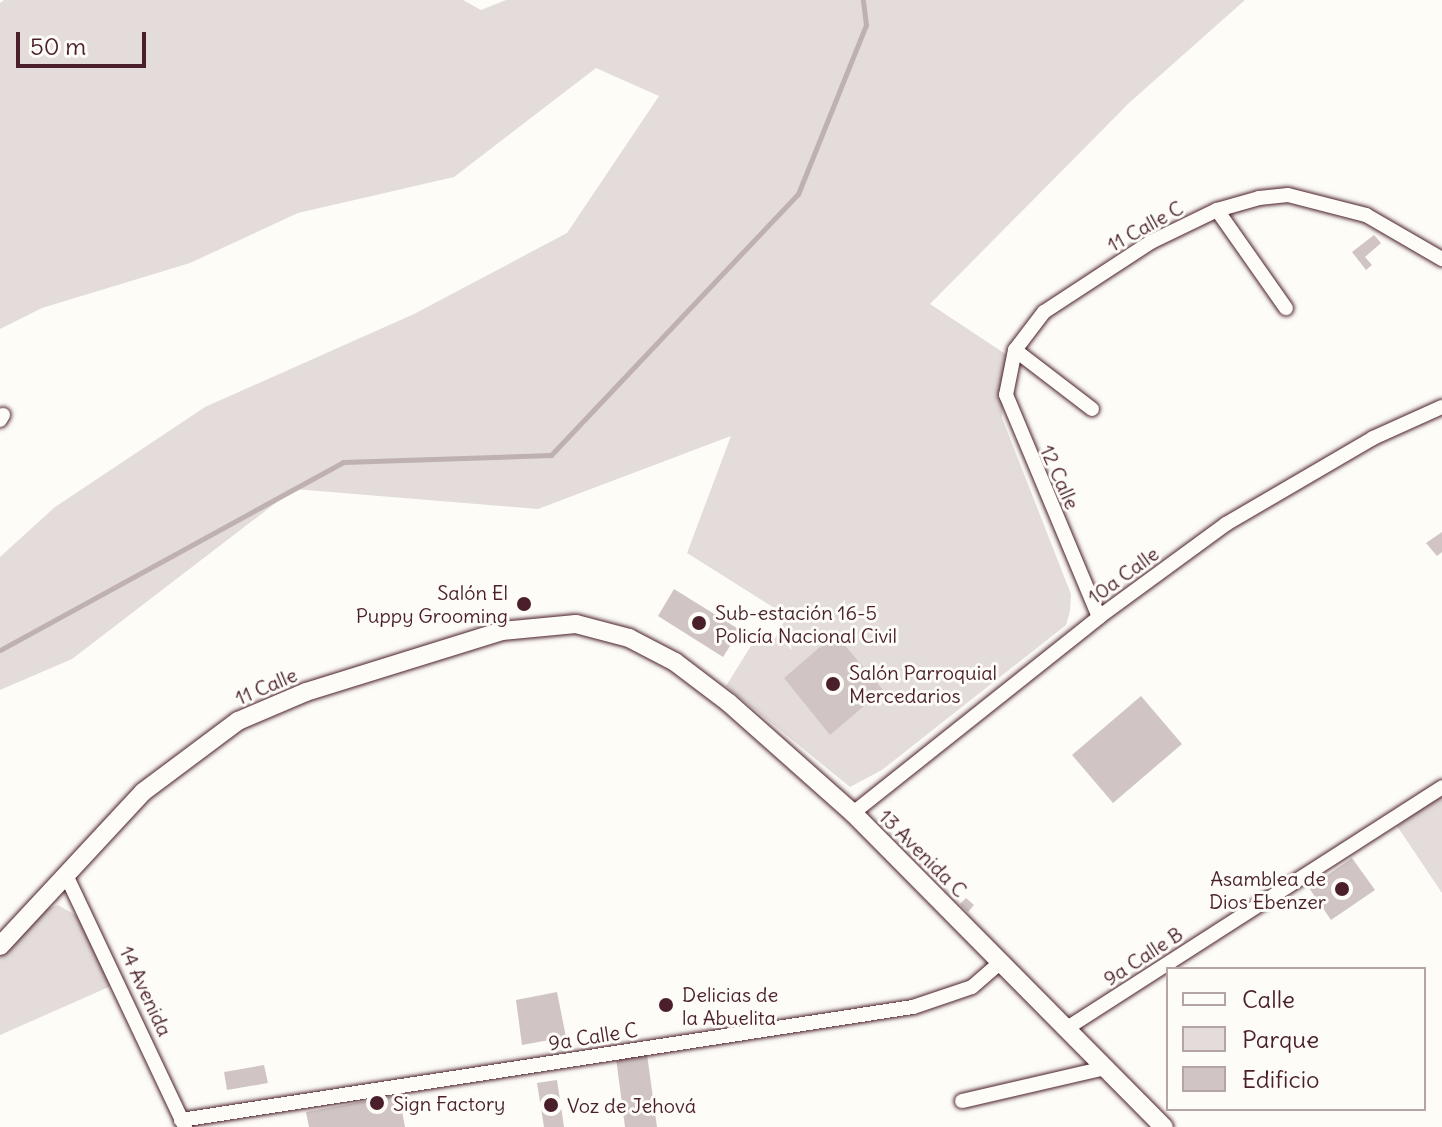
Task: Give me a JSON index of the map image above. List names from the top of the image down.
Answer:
{
  "streets": {
    "street": [
      "11 Calle C",
      "12 Calle",
      "10a Calle",
      "11 Calle",
      "13 Avenida C",
      "9a Calle B",
      "14 Avenida",
      "9a Calle C"
    ]
  },
  "crossings": [
    ["11 Calle C", "12 Calle"],
    ["12 Calle", "10a Calle"],
    ["10a Calle", "13 Avenida C"],
    ["11 Calle", "13 Avenida C"],
    ["11 Calle", "14 Avenida"],
    ["13 Avenida C", "9a Calle B"],
    ["13 Avenida C", "9a Calle C"],
    ["14 Avenida", "9a Calle C"]
  ],
  "places": [
    "Salón El Puppy Grooming",
    "Sub-estación 16-5 Policía Nacional Civil",
    "Salón Parroquial Mercedarios",
    "Asamblea de Dios Ebenzer",
    "Delicias de la Abuelita",
    "Sign Factory",
    "Voz de Jehová"
  ],
  "legend": ["Calle", "Parque", "Edificio"],
  "scale_bar": "50 m"
}
